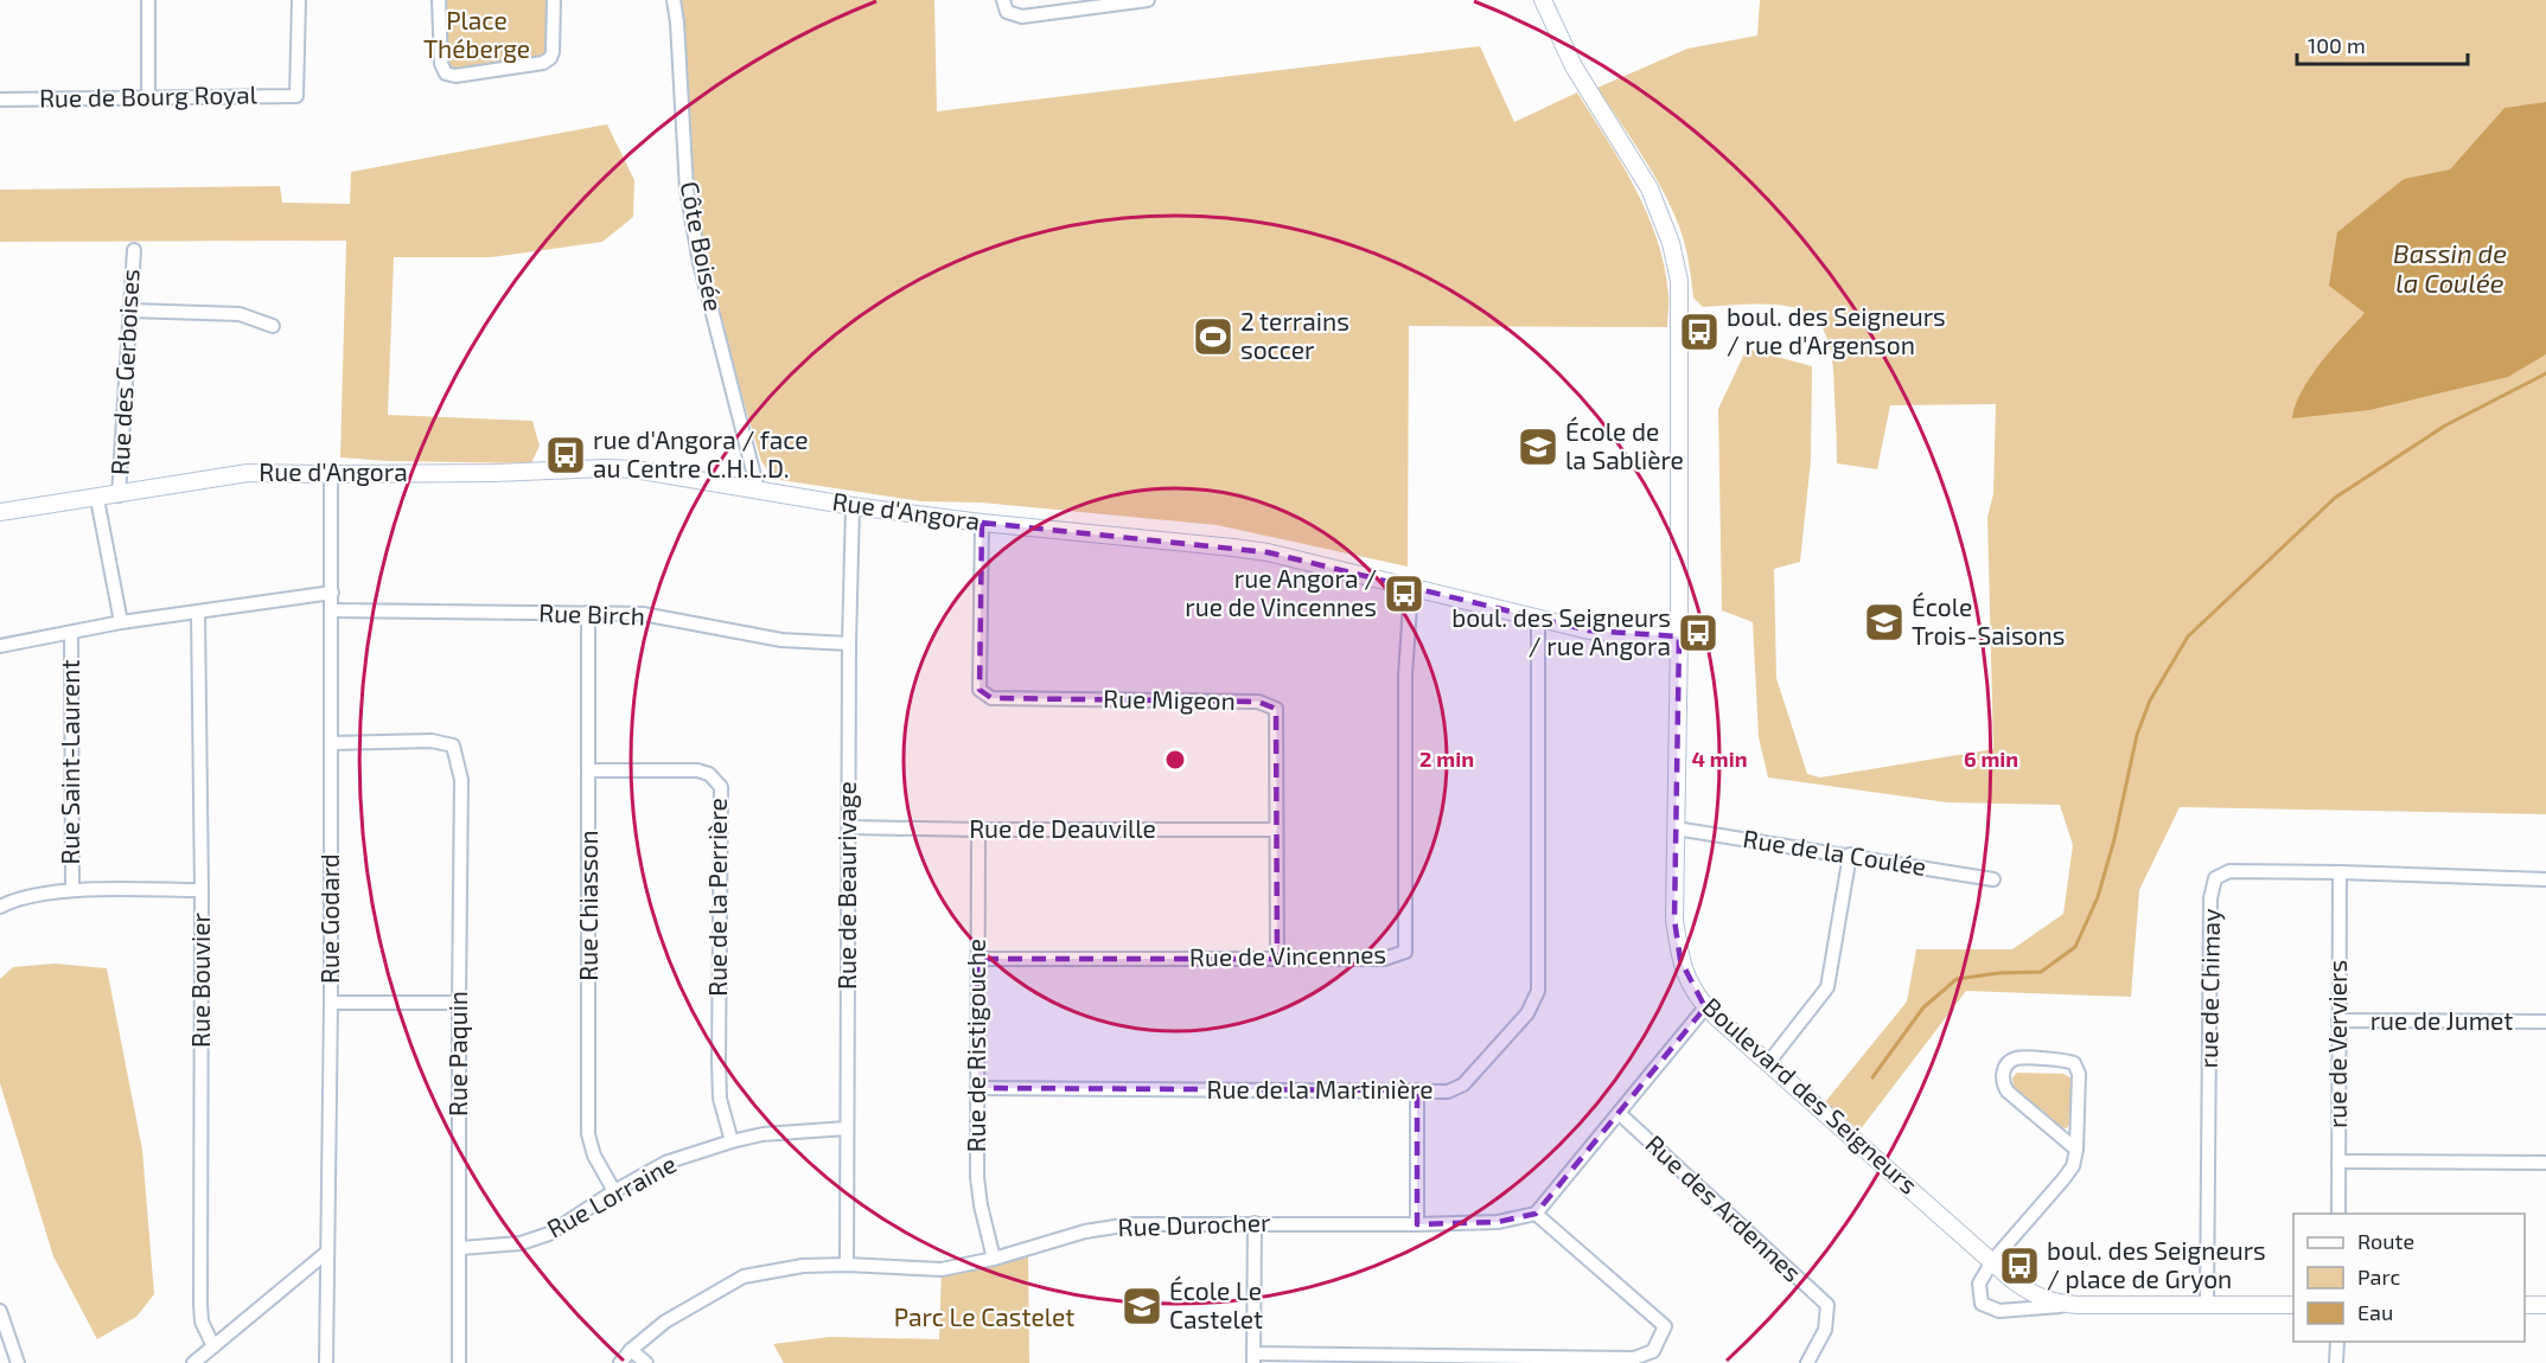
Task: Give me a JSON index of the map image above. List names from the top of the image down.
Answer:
{
  "streets": {
    "street": [
      "Rue de Bourg Royal",
      "Côte Boisée",
      "Rue des Gerboises",
      "Rue d'Angora",
      "Rue Birch",
      "Rue Migeon",
      "Rue Saint-Laurent",
      "Rue de Deauville",
      "Rue de la Coulée",
      "Rue de Beaurivage",
      "Rue de la Perrière",
      "Rue Chiasson",
      "Rue Godard",
      "Rue de Vincennes",
      "Rue Bouvier",
      "rue de Chimay",
      "rue de Jumet",
      "rue de Verviers",
      "Rue de Ristigouche",
      "Rue Paquin",
      "Rue de la Martinière",
      "Boulevard des Seigneurs",
      "Rue Lorraine",
      "Rue des Ardennes",
      "Rue Durocher"
    ]
  },
  "crossings": [
    ["Côte Boisée", "Rue d'Angora"],
    ["Rue des Gerboises", "Rue d'Angora"],
    ["Rue d'Angora", "Rue Migeon"],
    ["Rue d'Angora", "Rue de Beaurivage"],
    ["Rue d'Angora", "Rue Godard"],
    ["Rue d'Angora", "Rue de Vincennes"],
    ["Rue d'Angora", "Rue de la Martinière"],
    ["Rue d'Angora", "Boulevard des Seigneurs"],
    ["Rue Birch", "Rue de Beaurivage"],
    ["Rue Birch", "Rue Chiasson"],
    ["Rue Birch", "Rue Godard"],
    ["Rue Migeon", "Rue de Deauville"],
    ["Rue Migeon", "Rue de Vincennes"],
    ["Rue de Deauville", "Rue de Beaurivage"],
    ["Rue de Deauville", "Rue de Ristigouche"],
    ["Rue de la Coulée", "Boulevard des Seigneurs"],
    ["Rue de Beaurivage", "Rue Lorraine"],
    ["Rue de Beaurivage", "Rue Durocher"],
    ["Rue de la Perrière", "Rue Chiasson"],
    ["Rue de la Perrière", "Rue Lorraine"],
    ["Rue Chiasson", "Rue Lorraine"],
    ["Rue Godard", "Rue Paquin"],
    ["Rue de Vincennes", "Rue de Ristigouche"],
    ["rue de Chimay", "rue de Verviers"],
    ["rue de Chimay", "Boulevard des Seigneurs"],
    ["rue de Jumet", "rue de Verviers"],
    ["Rue de Ristigouche", "Rue de la Martinière"],
    ["Rue de Ristigouche", "Rue Durocher"],
    ["Rue Paquin", "Rue Lorraine"]
  ],
  "water": ["Bassin de la Coulée"],
  "parks": ["Place Théberge", "Parc Le Castelet"],
  "places": {
    "bus stop": [
      "boul. des Seigneurs / rue d'Argenson",
      "rue d'Angora / face au Centre C.H.L.D.",
      "rue Angora / rue de Vincennes",
      "boul. des Seigneurs / rue Angora",
      "boul. des Seigneurs / place de Gryon"
    ],
    "sports": ["2 terrains soccer"],
    "school or university": ["École de la Sablière", "École Trois-Saisons", "École Le Castelet"]
  },
  "legend": ["Route", "Parc", "Eau"],
  "scale_bar": "100 m",
  "rings": ["2 min", "4 min", "6 min"]
}
